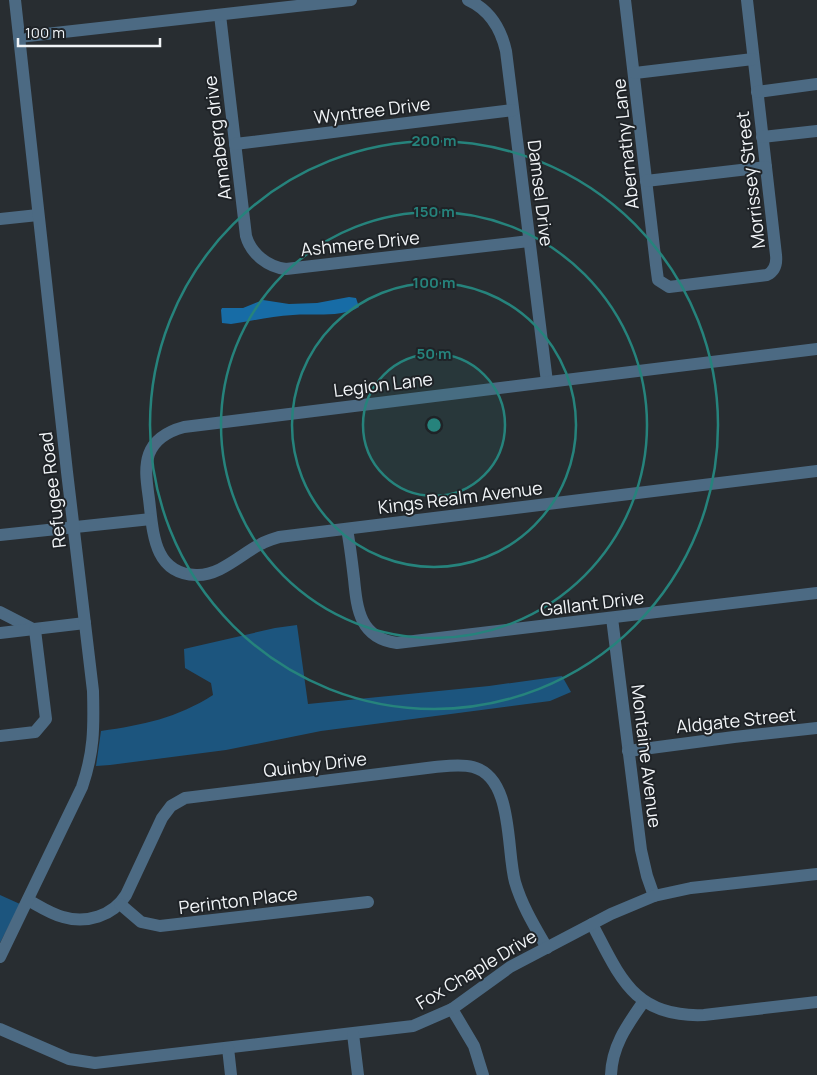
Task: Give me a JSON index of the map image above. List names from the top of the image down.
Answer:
{
  "streets": {
    "street": [
      "Wyntree Drive",
      "Annaberg drive",
      "Abernathy Lane",
      "Morrissey Street",
      "Damsel Drive",
      "Ashmere Drive",
      "Legion Lane",
      "Refugee Road",
      "Kings Realm Avenue",
      "Gallant Drive",
      "Aldgate Street",
      "Montaine Avenue",
      "Quinby Drive",
      "Perinton Place",
      "Fox Chaple Drive"
    ]
  },
  "crossings": [
    ["Wyntree Drive", "Annaberg drive"],
    ["Wyntree Drive", "Damsel Drive"],
    ["Annaberg drive", "Ashmere Drive"],
    ["Abernathy Lane", "Morrissey Street"],
    ["Damsel Drive", "Ashmere Drive"],
    ["Damsel Drive", "Legion Lane"],
    ["Legion Lane", "Kings Realm Avenue"],
    ["Kings Realm Avenue", "Gallant Drive"],
    ["Gallant Drive", "Montaine Avenue"],
    ["Aldgate Street", "Montaine Avenue"],
    ["Montaine Avenue", "Fox Chaple Drive"],
    ["Quinby Drive", "Perinton Place"],
    ["Quinby Drive", "Fox Chaple Drive"]
  ],
  "scale_bar": "100 m",
  "rings": [
    "200 m",
    "150 m",
    "100 m",
    "50 m"
  ]
}
